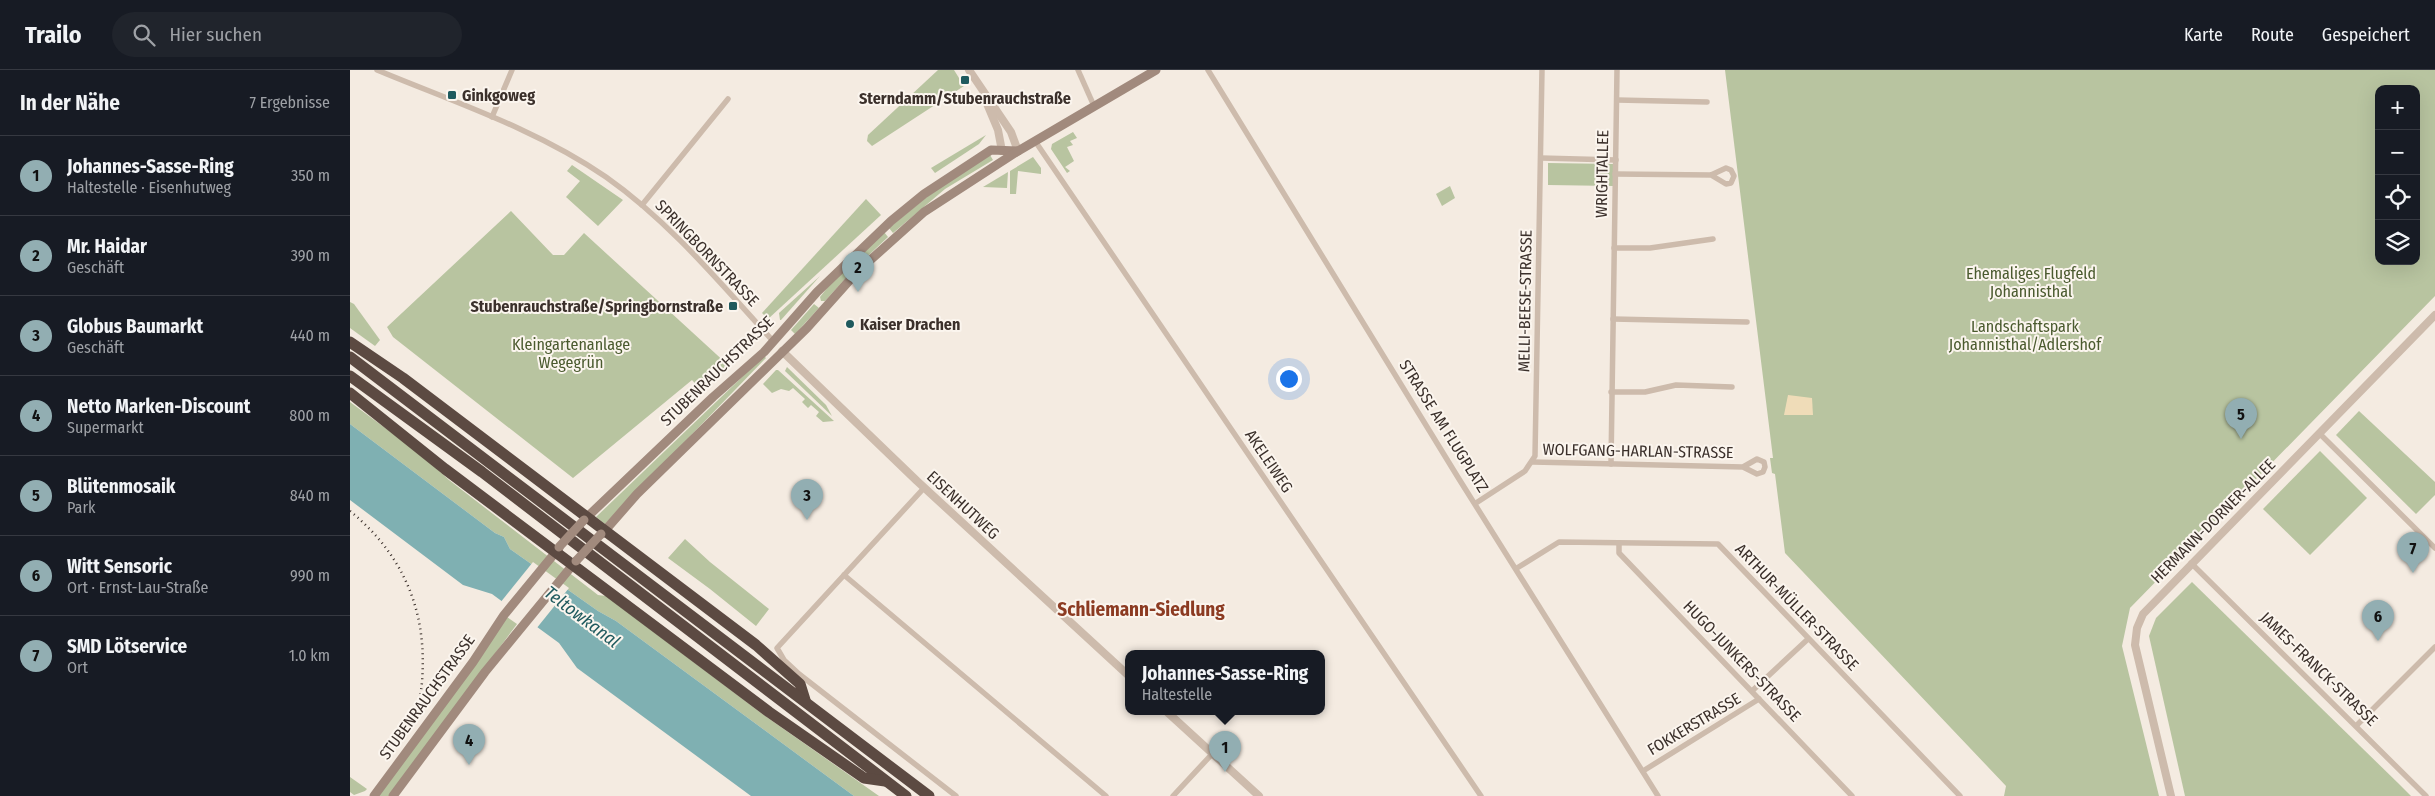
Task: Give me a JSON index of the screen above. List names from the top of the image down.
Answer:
{
  "streets": {
    "main road": ["STUBENRAUCHSTRASSE"],
    "street": [
      "WRIGHTALLEE",
      "SPRINGBORNSTRASSE",
      "MELLI-BEESE-STRASSE",
      "STRASSE AM FLUGPLATZ",
      "WOLFGANG-HARLAN-STRASSE",
      "AKELEIWEG",
      "EISENHUTWEG",
      "HERMANN-DORNER-ALLEE",
      "ARTHUR-MÜLLER-STRASSE",
      "HUGO-JUNKERS-STRASSE",
      "JAMES-FRANCK-STRASSE",
      "FOKKERSTRASSE"
    ]
  },
  "crossings": [
    ["WRIGHTALLEE", "WOLFGANG-HARLAN-STRASSE"],
    ["SPRINGBORNSTRASSE", "STUBENRAUCHSTRASSE"],
    ["MELLI-BEESE-STRASSE", "WOLFGANG-HARLAN-STRASSE"],
    ["STUBENRAUCHSTRASSE", "AKELEIWEG"],
    ["STUBENRAUCHSTRASSE", "EISENHUTWEG"],
    ["STRASSE AM FLUGPLATZ", "ARTHUR-MÜLLER-STRASSE"],
    ["STRASSE AM FLUGPLATZ", "FOKKERSTRASSE"],
    ["HERMANN-DORNER-ALLEE", "JAMES-FRANCK-STRASSE"],
    ["ARTHUR-MÜLLER-STRASSE", "HUGO-JUNKERS-STRASSE"],
    ["ARTHUR-MÜLLER-STRASSE", "FOKKERSTRASSE"],
    ["HUGO-JUNKERS-STRASSE", "FOKKERSTRASSE"]
  ],
  "districts": ["Schliemann-Siedlung"],
  "water": ["Teltowkanal"],
  "parks": ["Ehemaliges Flugfeld Johannisthal", "Landschaftspark Johannisthal/Adlershof", "Kleingartenanlage Wegegrün"],
  "places": {
    "transit": ["Sterndamm/Stubenrauchstraße", "Ginkgoweg", "Stubenrauchstraße/Springbornstraße"],
    "other": ["Kaiser Drachen"]
  },
  "page": {
    "header": "Trailo",
    "search": "Hier suchen",
    "nav": ["Karte", "Route", "Gespeichert"],
    "heading": ["In der Nähe", "7 Ergebnisse"],
    "map_buttons": ["+", "−"],
    "list": [
      {
        "mark": "1",
        "name": "Johannes-Sasse-Ring",
        "note": "Haltestelle · Eisenhutweg",
        "value": "350 m"
      },
      {
        "mark": "2",
        "name": "Mr. Haidar",
        "note": "Geschäft",
        "value": "390 m"
      },
      {
        "mark": "3",
        "name": "Globus Baumarkt",
        "note": "Geschäft",
        "value": "440 m"
      },
      {
        "mark": "4",
        "name": "Netto Marken-Discount",
        "note": "Supermarkt",
        "value": "800 m"
      },
      {
        "mark": "5",
        "name": "Blütenmosaik",
        "note": "Park",
        "value": "840 m"
      },
      {
        "mark": "6",
        "name": "Witt Sensoric",
        "note": "Ort · Ernst-Lau-Straße",
        "value": "990 m"
      },
      {
        "mark": "7",
        "name": "SMD Lötservice",
        "note": "Ort",
        "value": "1.0 km"
      }
    ],
    "pins": [
      "2",
      "5",
      "3",
      "7",
      "6",
      "4",
      "1"
    ],
    "popup": ["Johannes-Sasse-Ring", "Haltestelle"]
  }
}
